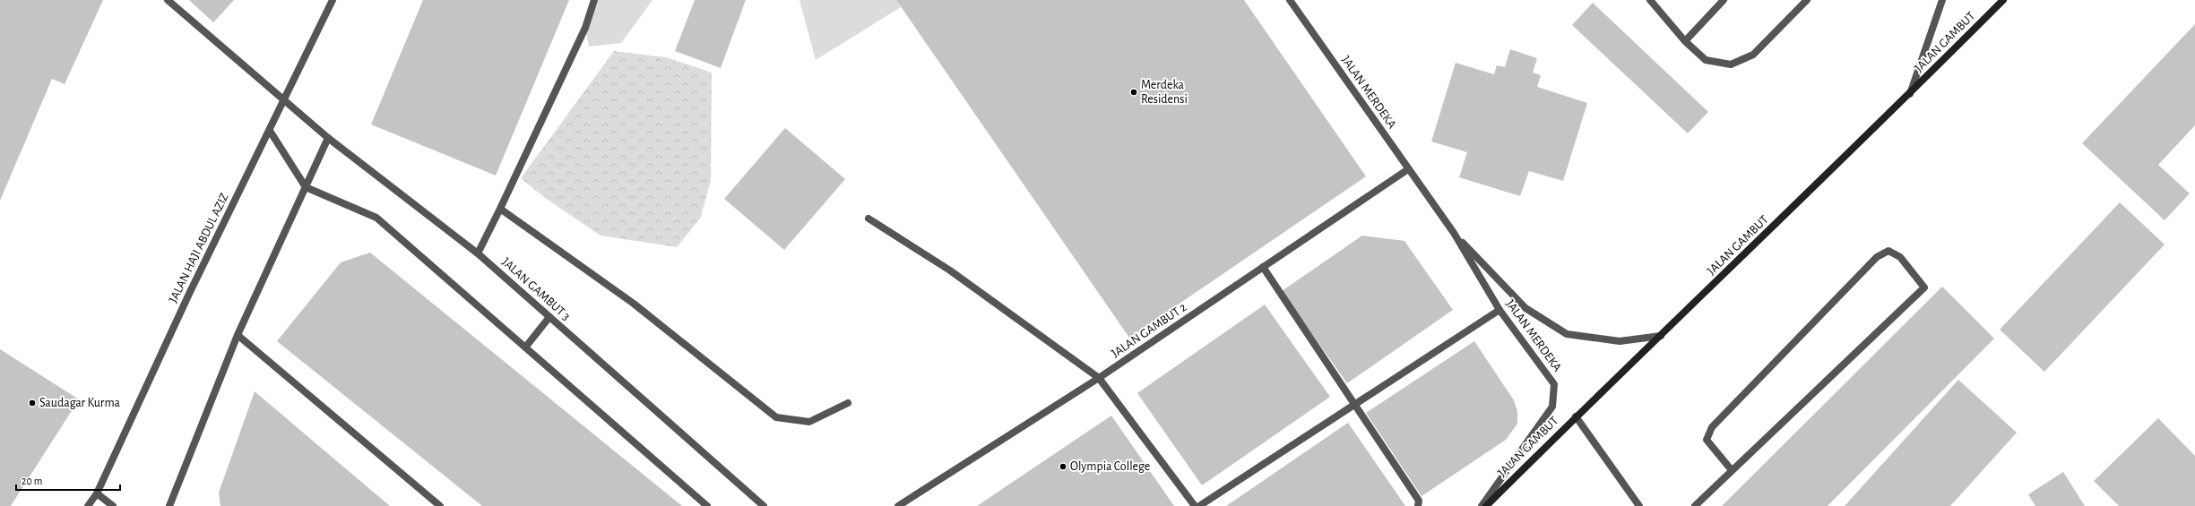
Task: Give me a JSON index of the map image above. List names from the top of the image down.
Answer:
{
  "streets": {
    "street": [
      "JALAN GAMBUT",
      "JALAN MERDEKA",
      "JALAN HAJI ABDUL AZIZ",
      "JALAN GAMBUT 3",
      "JALAN GAMBUT 2"
    ]
  },
  "crossings": [
    ["JALAN GAMBUT", "JALAN MERDEKA"],
    ["JALAN MERDEKA", "JALAN GAMBUT 2"],
    ["JALAN HAJI ABDUL AZIZ", "JALAN GAMBUT 3"]
  ],
  "places": ["Merdeka Residensi", "Saudagar Kurma", "Olympia College"],
  "scale_bar": "20 m"
}
